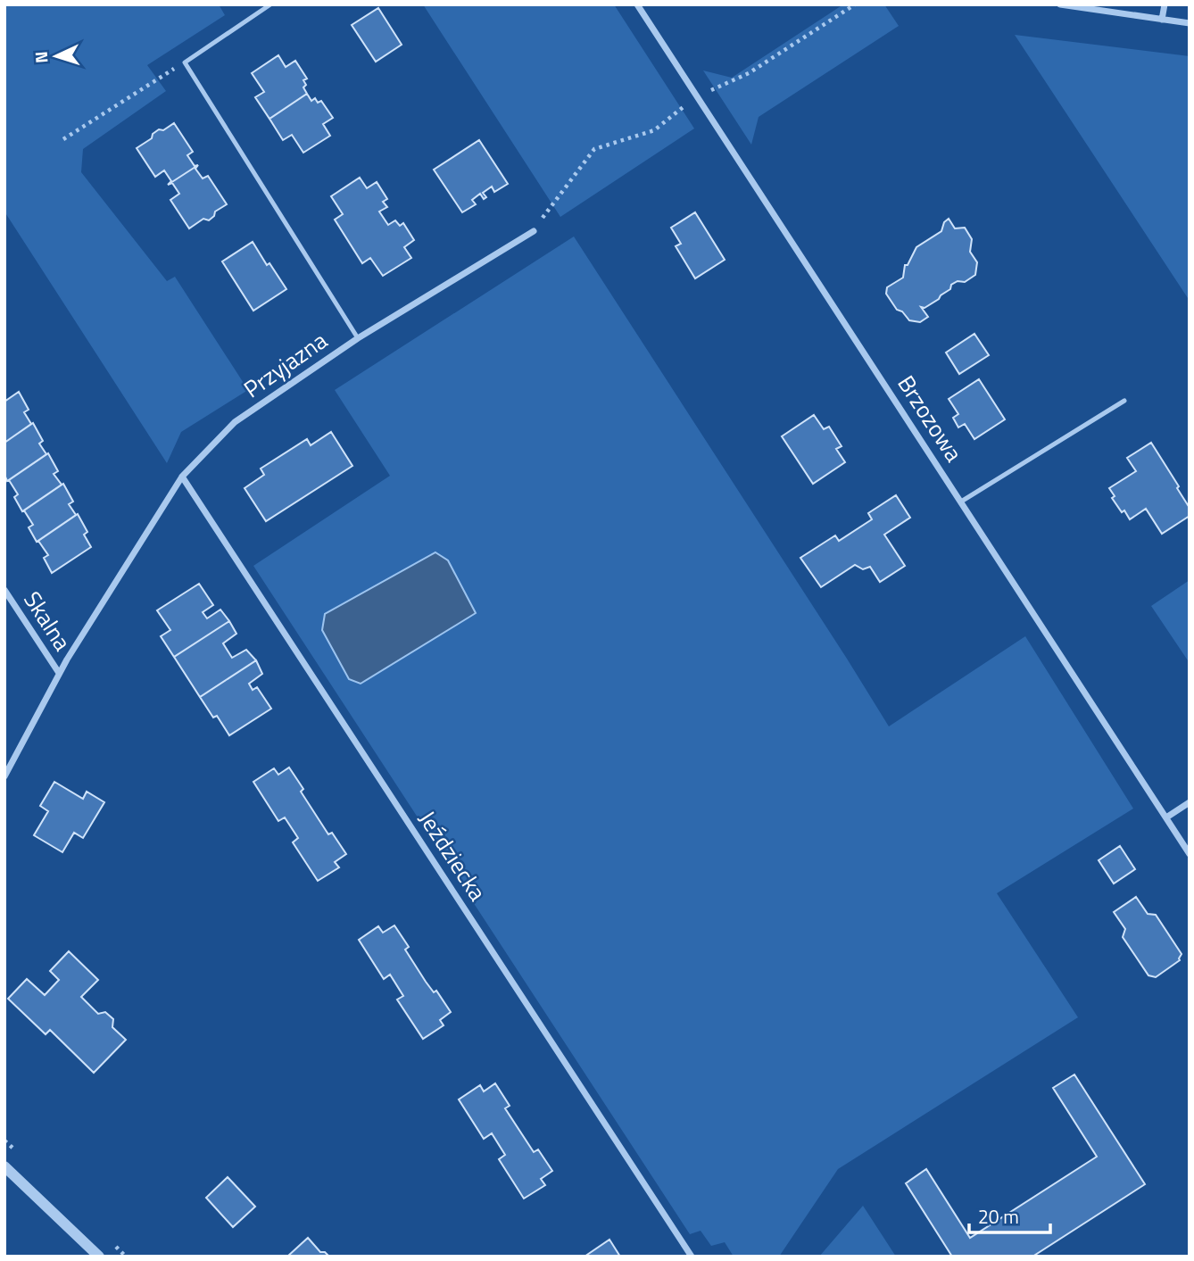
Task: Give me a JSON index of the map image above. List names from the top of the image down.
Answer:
{
  "streets": {
    "street": [
      "Przyjazna",
      "Brzozowa",
      "Skalna",
      "Jeździecka"
    ]
  },
  "crossings": [
    ["Przyjazna", "Skalna"],
    ["Przyjazna", "Jeździecka"]
  ],
  "scale_bar": "20 m",
  "north": "left"
}
